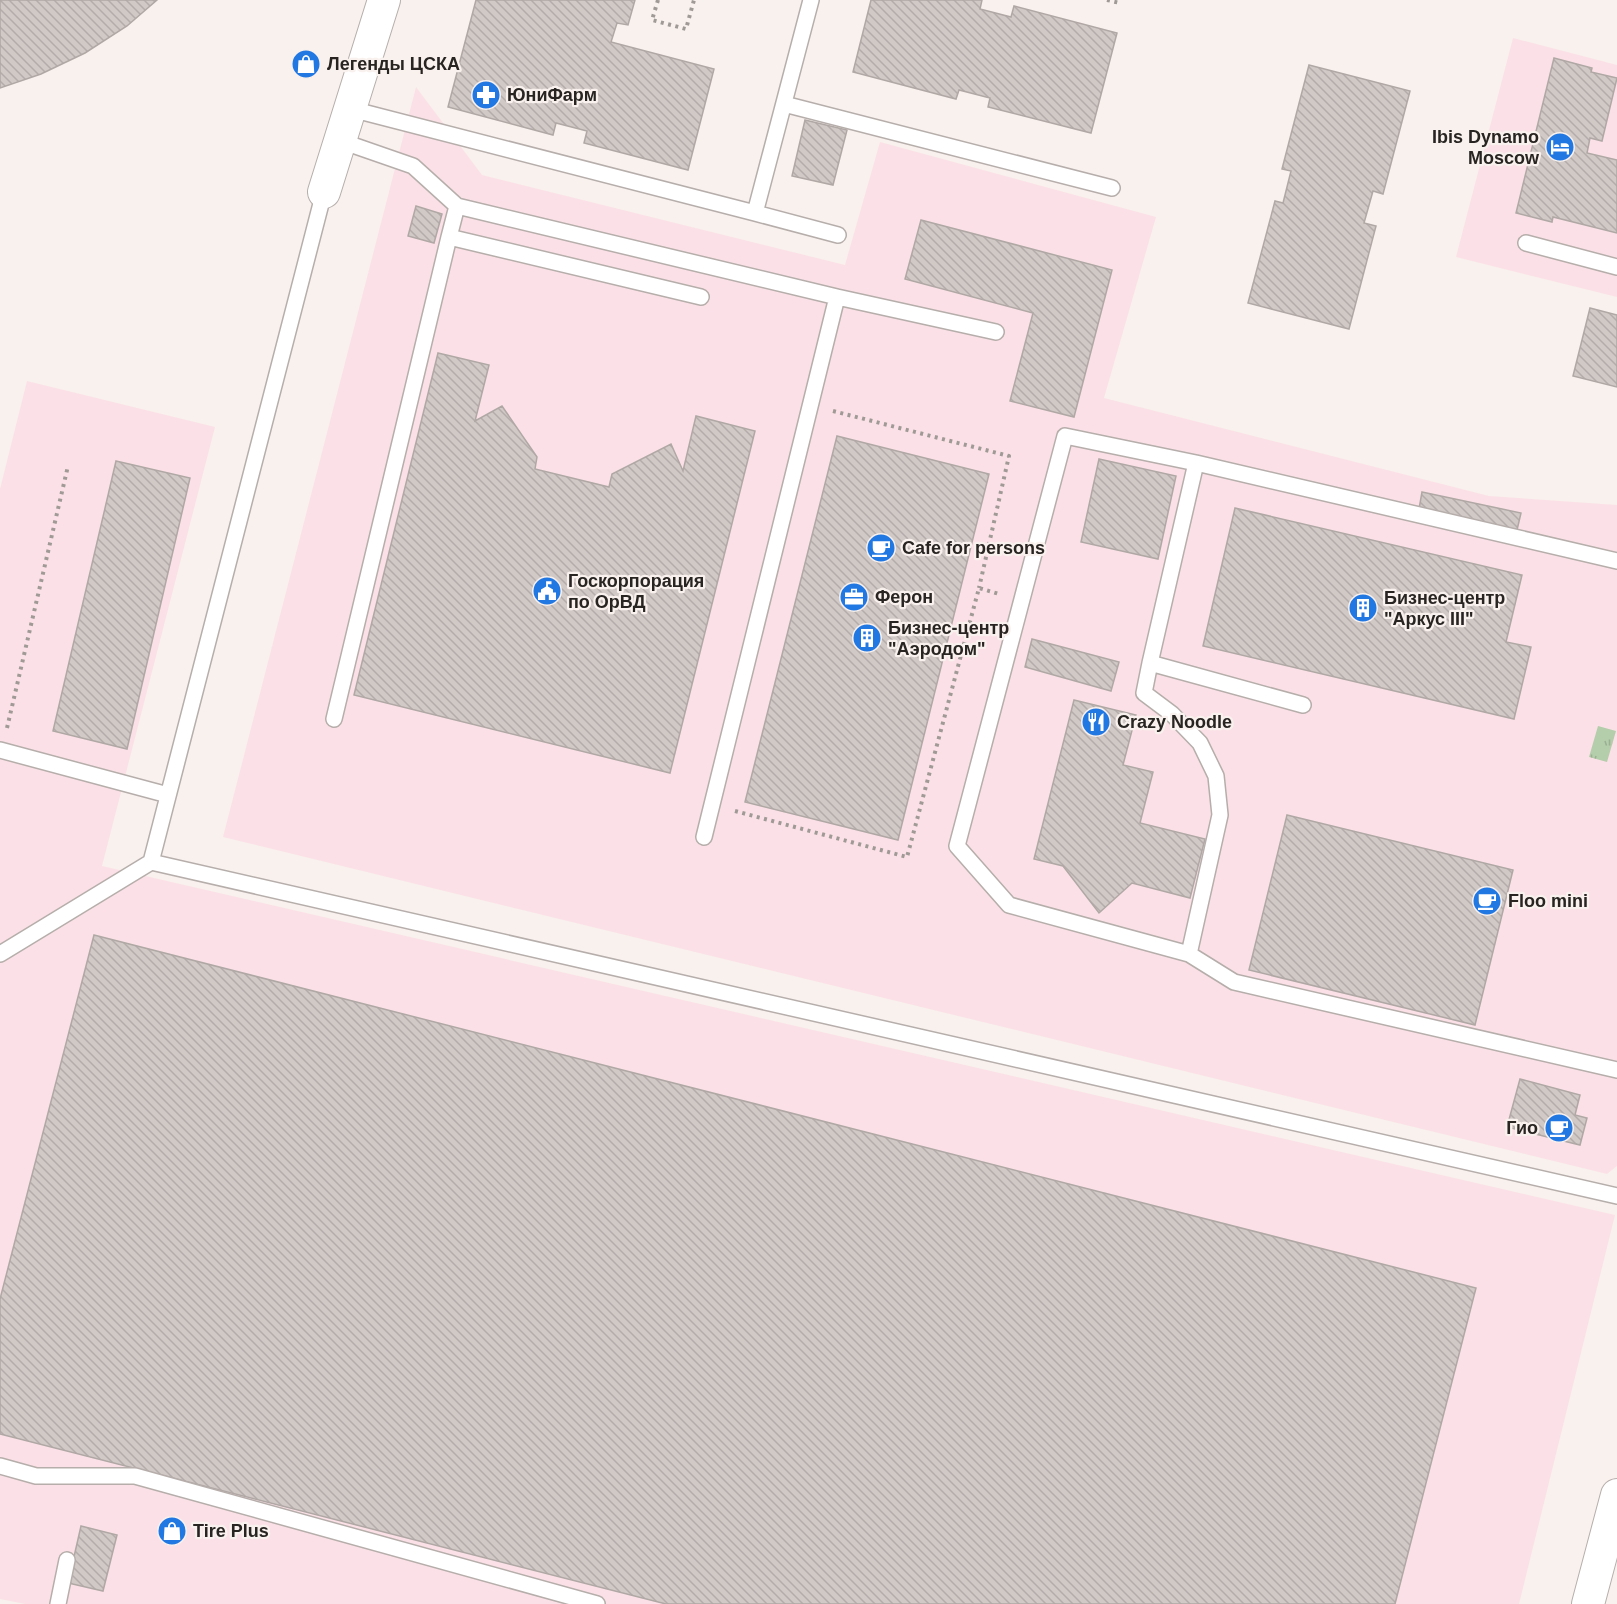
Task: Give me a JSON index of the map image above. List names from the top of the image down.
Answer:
{
  "places": {
    "shop": ["Легенды ЦСКА", "Tire Plus"],
    "pharmacy": ["ЮниФарм"],
    "hotel": ["Ibis Dynamo Moscow"],
    "cafe": ["Cafe for persons", "Floo mini", "Гио"],
    "public building": ["Госкорпорация по ОрВД"],
    "office": ["Ферон"],
    "building": ["Бизнес-центр \"Аркус III\"", "Бизнес-центр \"Аэродом\""],
    "restaurant": ["Crazy Noodle"]
  }
}
